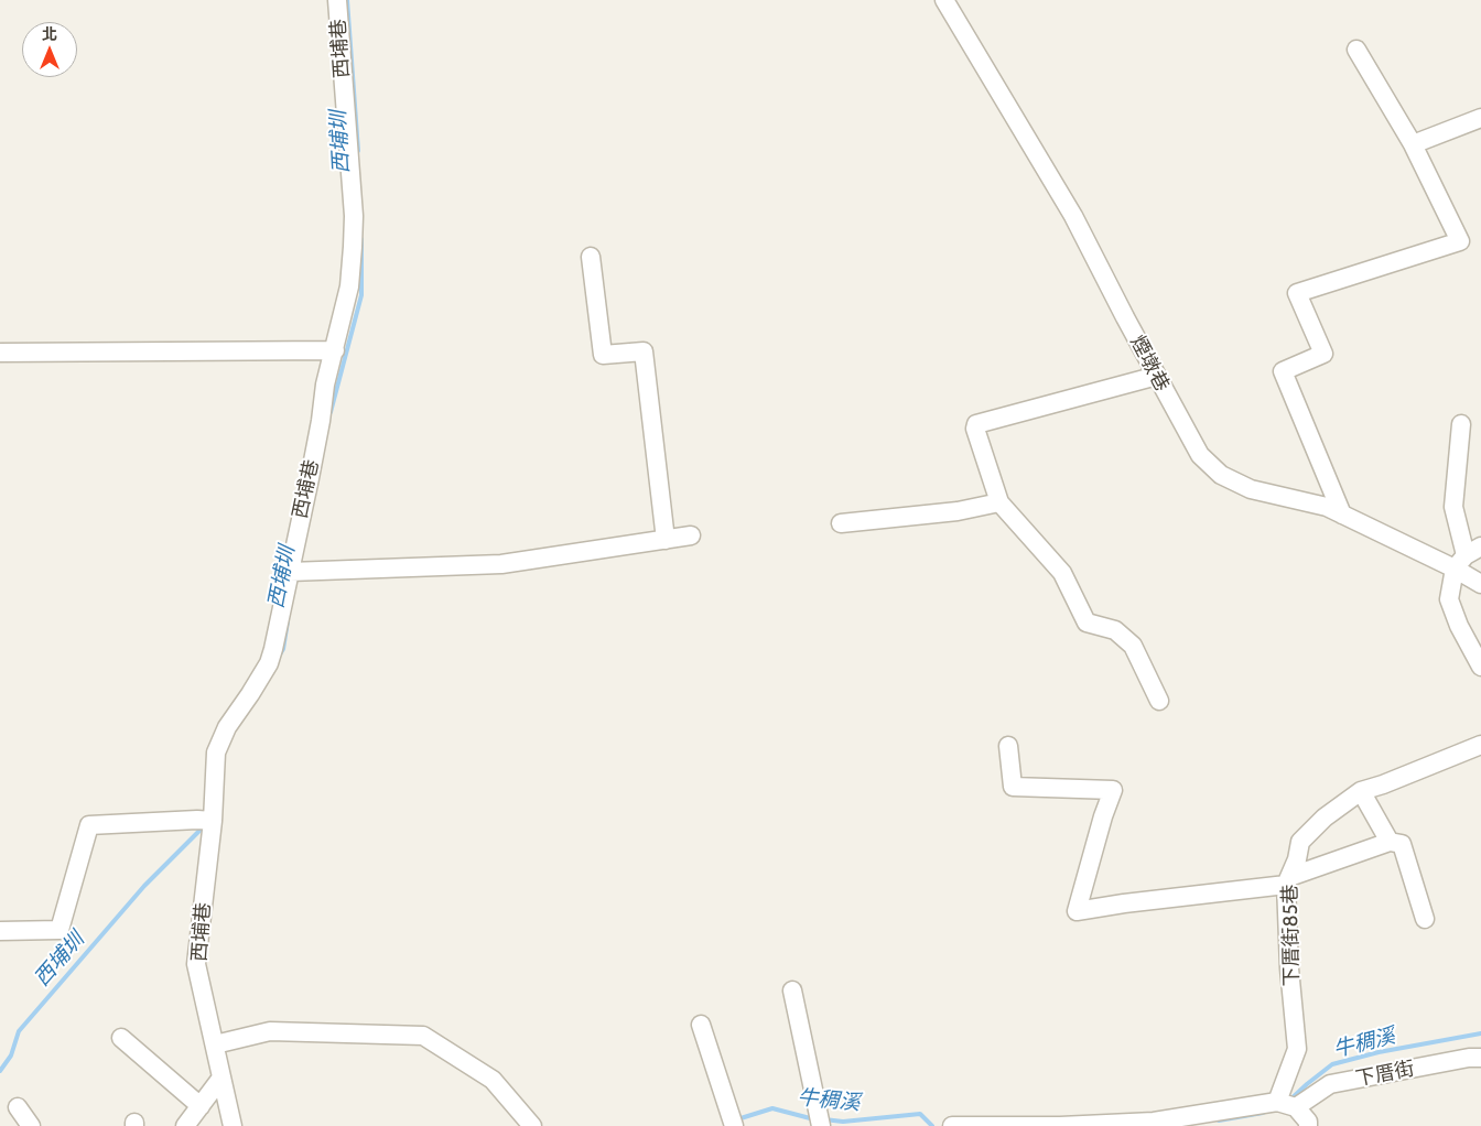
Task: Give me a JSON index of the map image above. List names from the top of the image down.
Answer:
{
  "streets": {
    "street": [
      "西埔巷",
      "煙墩巷",
      "下厝街85巷",
      "下厝街"
    ]
  },
  "water": ["西埔圳", "牛稠溪"],
  "north": "top"
}
